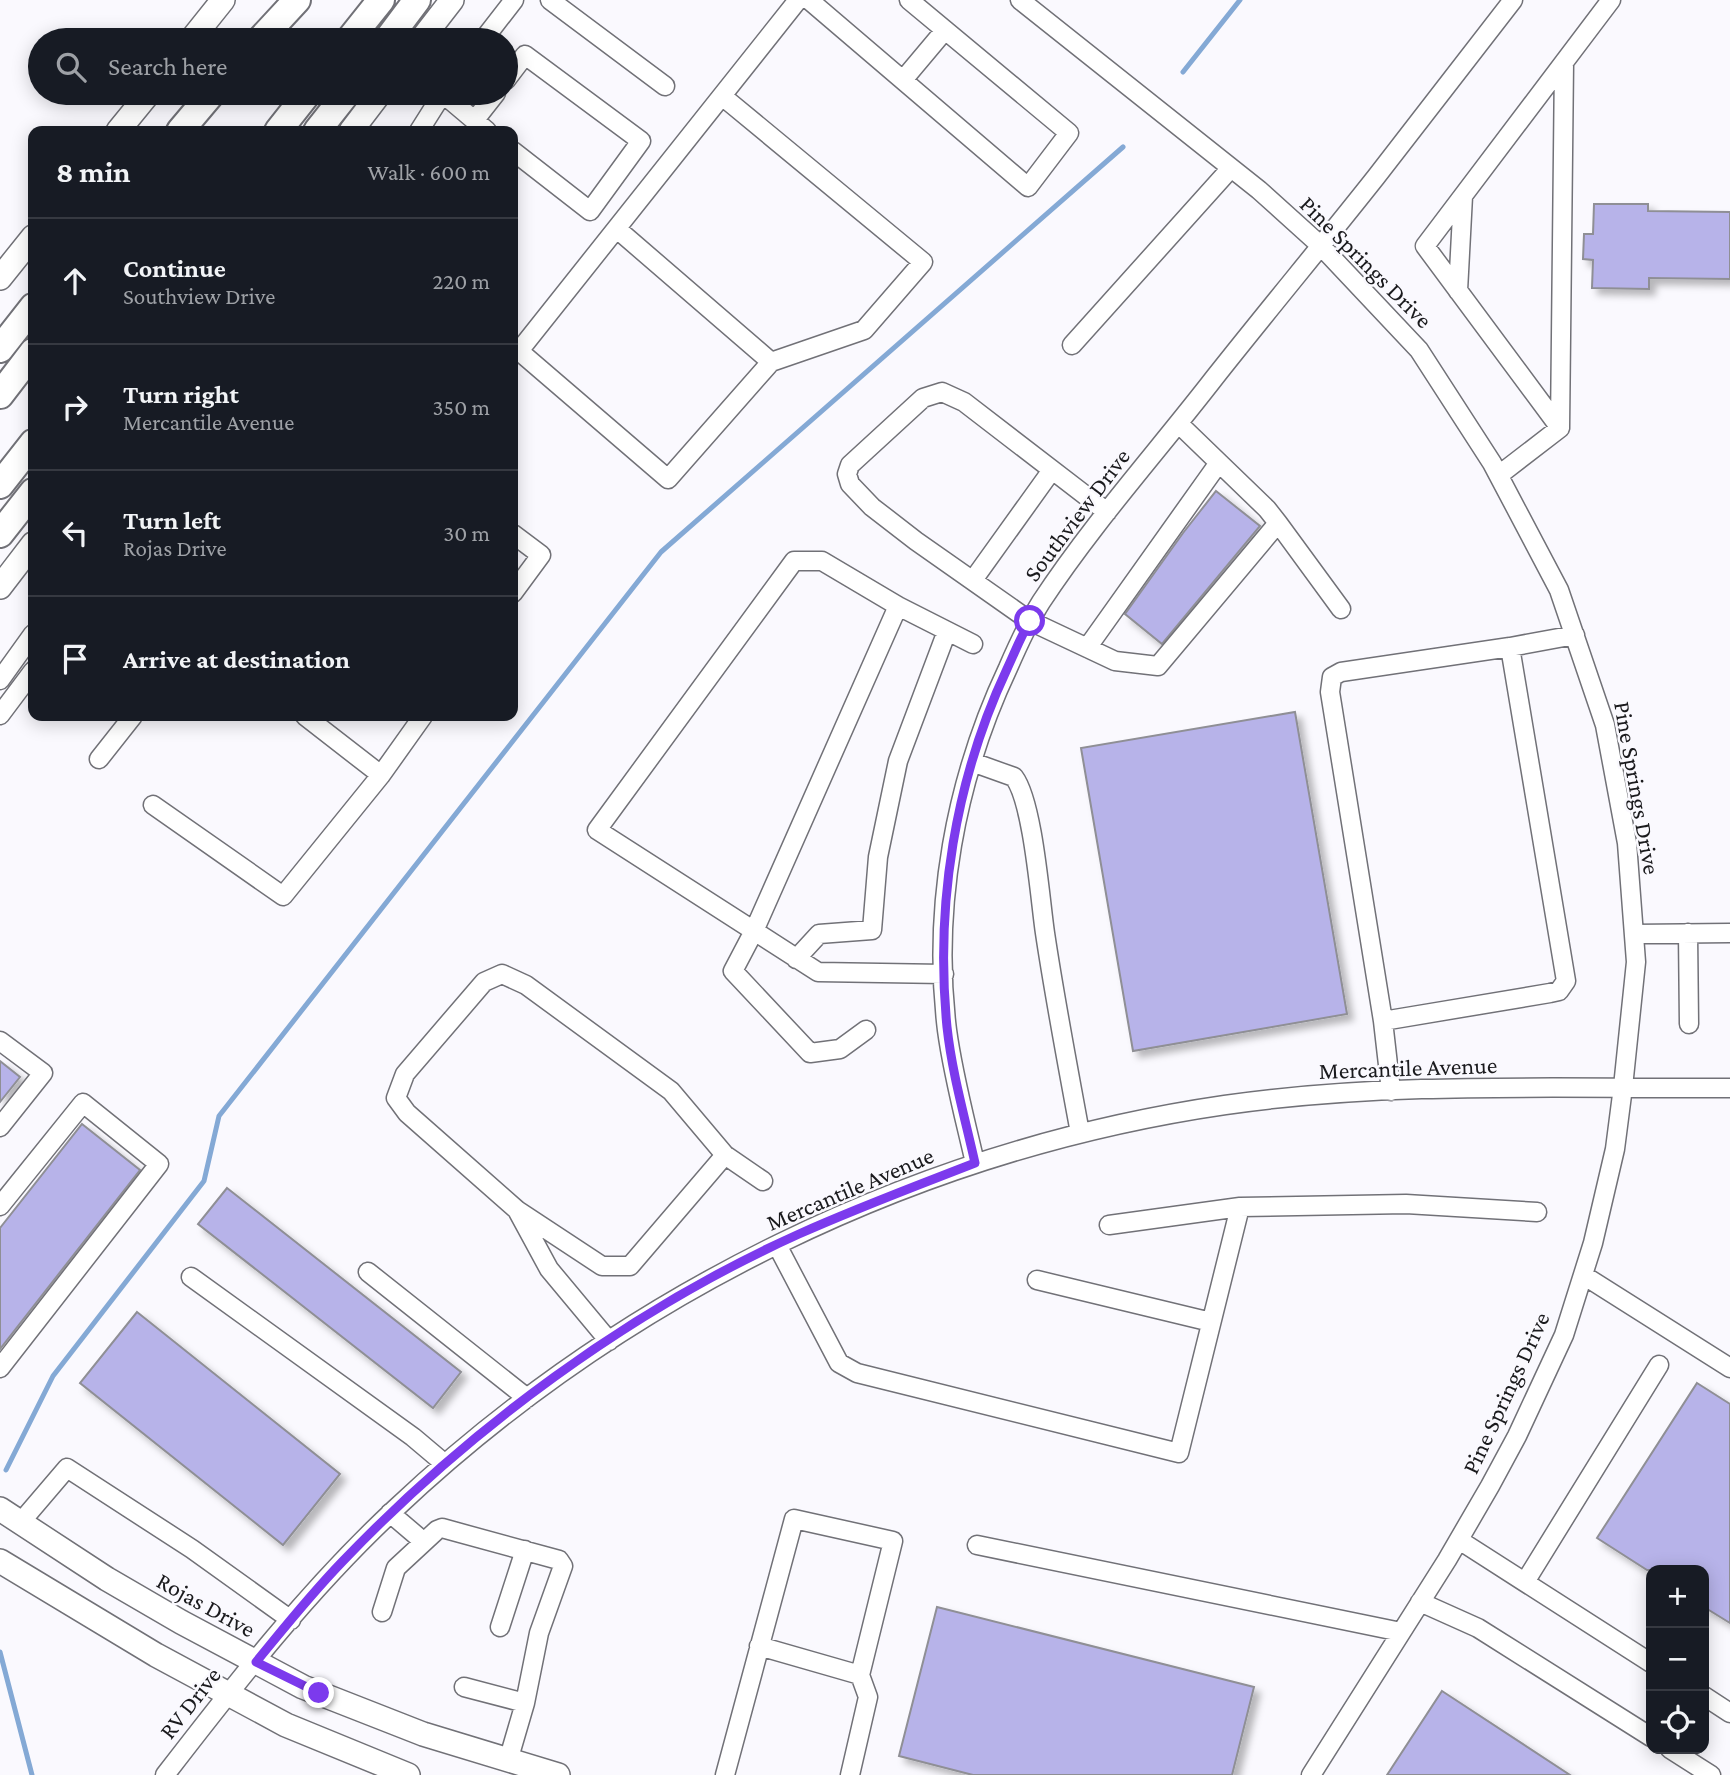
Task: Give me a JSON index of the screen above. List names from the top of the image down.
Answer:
{
  "streets": {
    "main road": ["Rojas Drive"],
    "street": [
      "Pine Springs Drive",
      "Southview Drive",
      "Mercantile Avenue",
      "RV Drive"
    ]
  },
  "crossings": [
    ["Pine Springs Drive", "Southview Drive"],
    ["Pine Springs Drive", "Mercantile Avenue"],
    ["Southview Drive", "Mercantile Avenue"],
    ["Mercantile Avenue", "Rojas Drive"],
    ["Mercantile Avenue", "RV Drive"],
    ["Rojas Drive", "RV Drive"]
  ],
  "page": {
    "search": "Search here",
    "heading": ["8 min", "Walk · 600 m"],
    "list": [
      ["Continue", "Southview Drive", "220 m"],
      ["Turn right", "Mercantile Avenue", "350 m"],
      ["Turn left", "Rojas Drive", "30 m"],
      "Arrive at destination"
    ],
    "map_buttons": ["+", "−"]
  }
}
